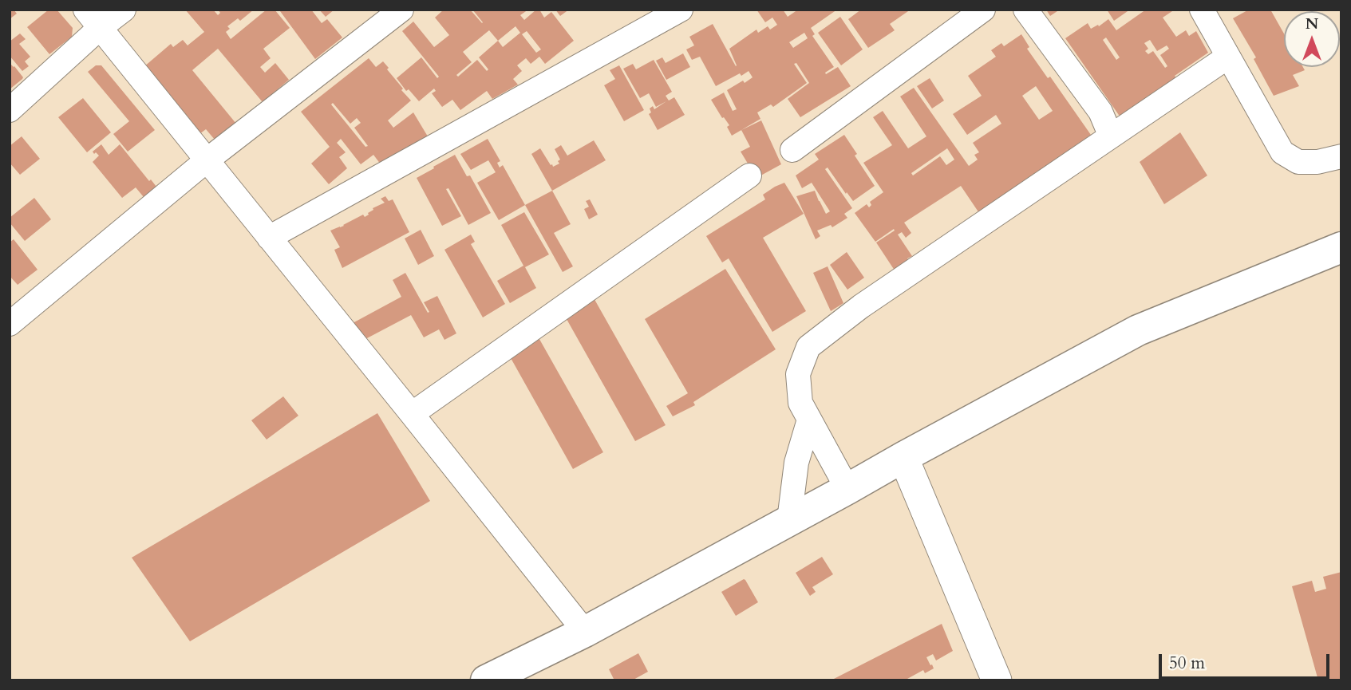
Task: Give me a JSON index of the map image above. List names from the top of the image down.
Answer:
{
  "scale_bar": "50 m",
  "north": "top"
}
